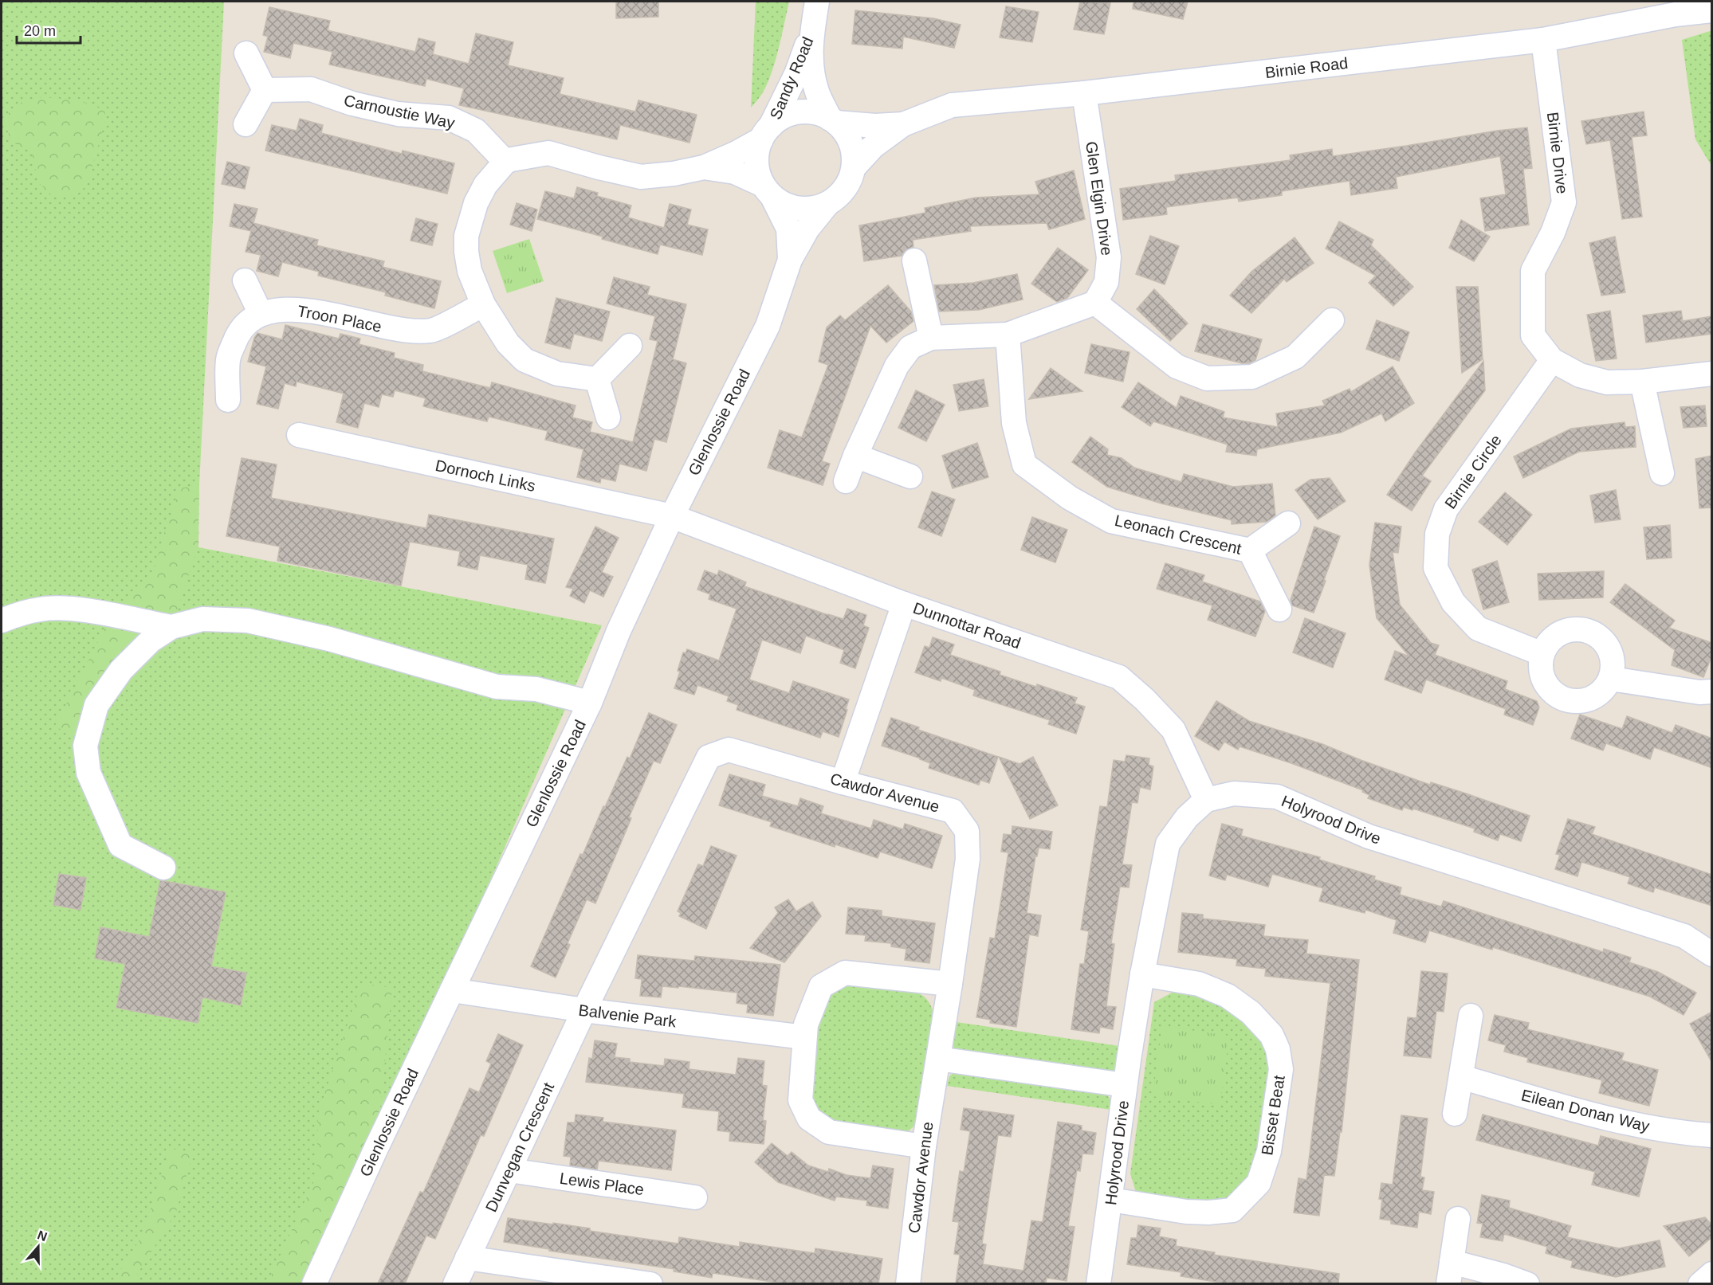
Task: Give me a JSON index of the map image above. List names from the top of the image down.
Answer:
{
  "streets": {
    "street": [
      "Birnie Road",
      "Sandy Road",
      "Carnoustie Way",
      "Birnie Drive",
      "Glen Elgin Drive",
      "Troon Place",
      "Glenlossie Road",
      "Birnie Circle",
      "Dornoch Links",
      "Leonach Crescent",
      "Dunnottar Road",
      "Cawdor Avenue",
      "Holyrood Drive",
      "Balvenie Park",
      "Eilean Donan Way",
      "Bisset Beat",
      "Dunvegan Crescent",
      "Lewis Place"
    ]
  },
  "crossings": [
    ["Birnie Road", "Sandy Road"],
    ["Birnie Road", "Birnie Drive"],
    ["Birnie Road", "Glen Elgin Drive"],
    ["Birnie Road", "Glenlossie Road"],
    ["Sandy Road", "Glenlossie Road"],
    ["Birnie Drive", "Birnie Circle"],
    ["Glenlossie Road", "Dornoch Links"],
    ["Glenlossie Road", "Dunnottar Road"],
    ["Glenlossie Road", "Balvenie Park"],
    ["Dornoch Links", "Dunnottar Road"],
    ["Dunnottar Road", "Holyrood Drive"],
    ["Cawdor Avenue", "Balvenie Park"],
    ["Cawdor Avenue", "Dunvegan Crescent"],
    ["Holyrood Drive", "Bisset Beat"],
    ["Balvenie Park", "Dunvegan Crescent"],
    ["Dunvegan Crescent", "Lewis Place"]
  ],
  "scale_bar": "20 m",
  "north": "top"
}
